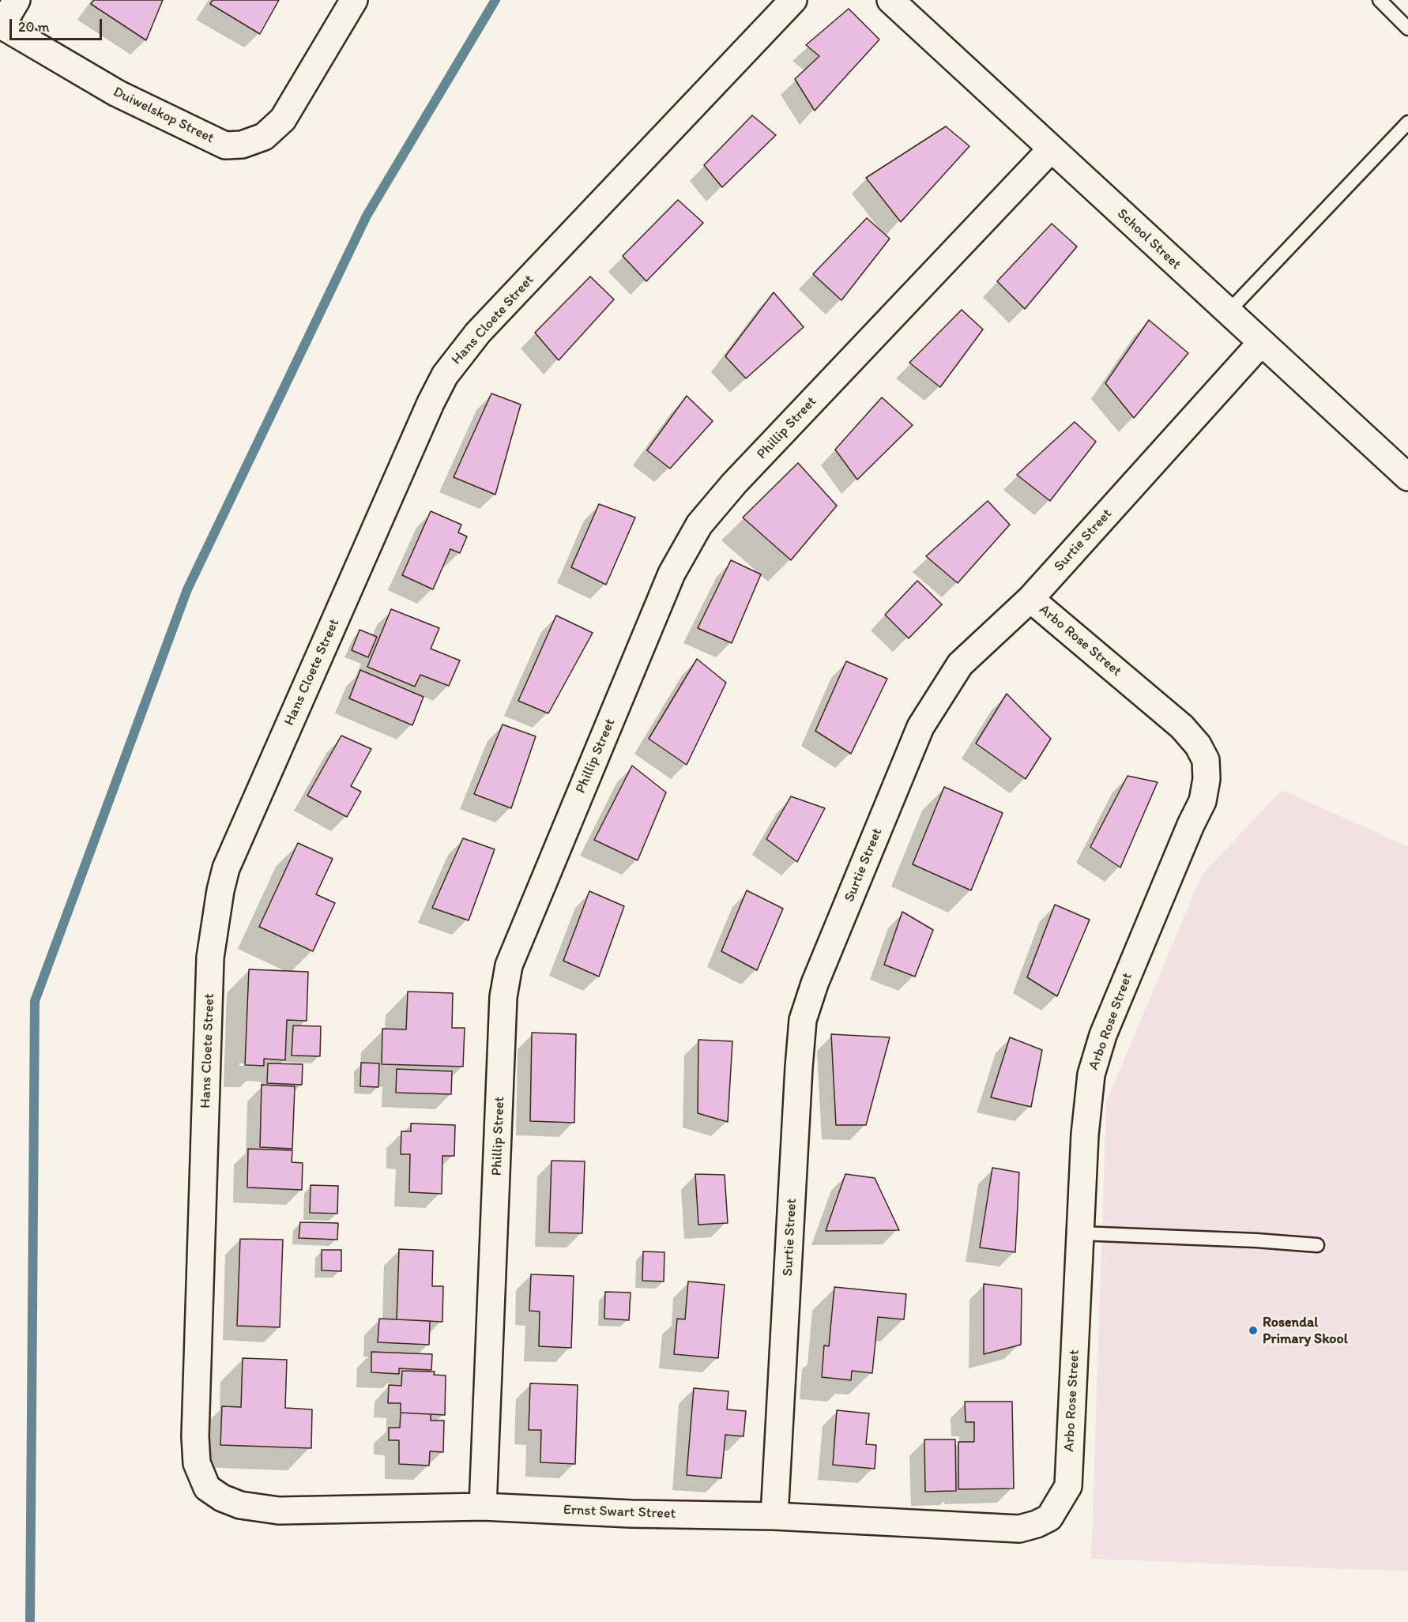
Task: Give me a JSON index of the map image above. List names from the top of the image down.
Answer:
{
  "streets": {
    "street": [
      "Duiwelskop Street",
      "School Street",
      "Hans Cloete Street",
      "Phillip Street",
      "Surtie Street",
      "Arbo Rose Street",
      "Ernst Swart Street"
    ]
  },
  "crossings": [
    ["School Street", "Phillip Street"],
    ["School Street", "Surtie Street"],
    ["Hans Cloete Street", "Ernst Swart Street"],
    ["Phillip Street", "Ernst Swart Street"],
    ["Surtie Street", "Arbo Rose Street"],
    ["Surtie Street", "Ernst Swart Street"],
    ["Arbo Rose Street", "Ernst Swart Street"]
  ],
  "places": ["Rosendal Primary Skool"],
  "scale_bar": "20 m"
}
